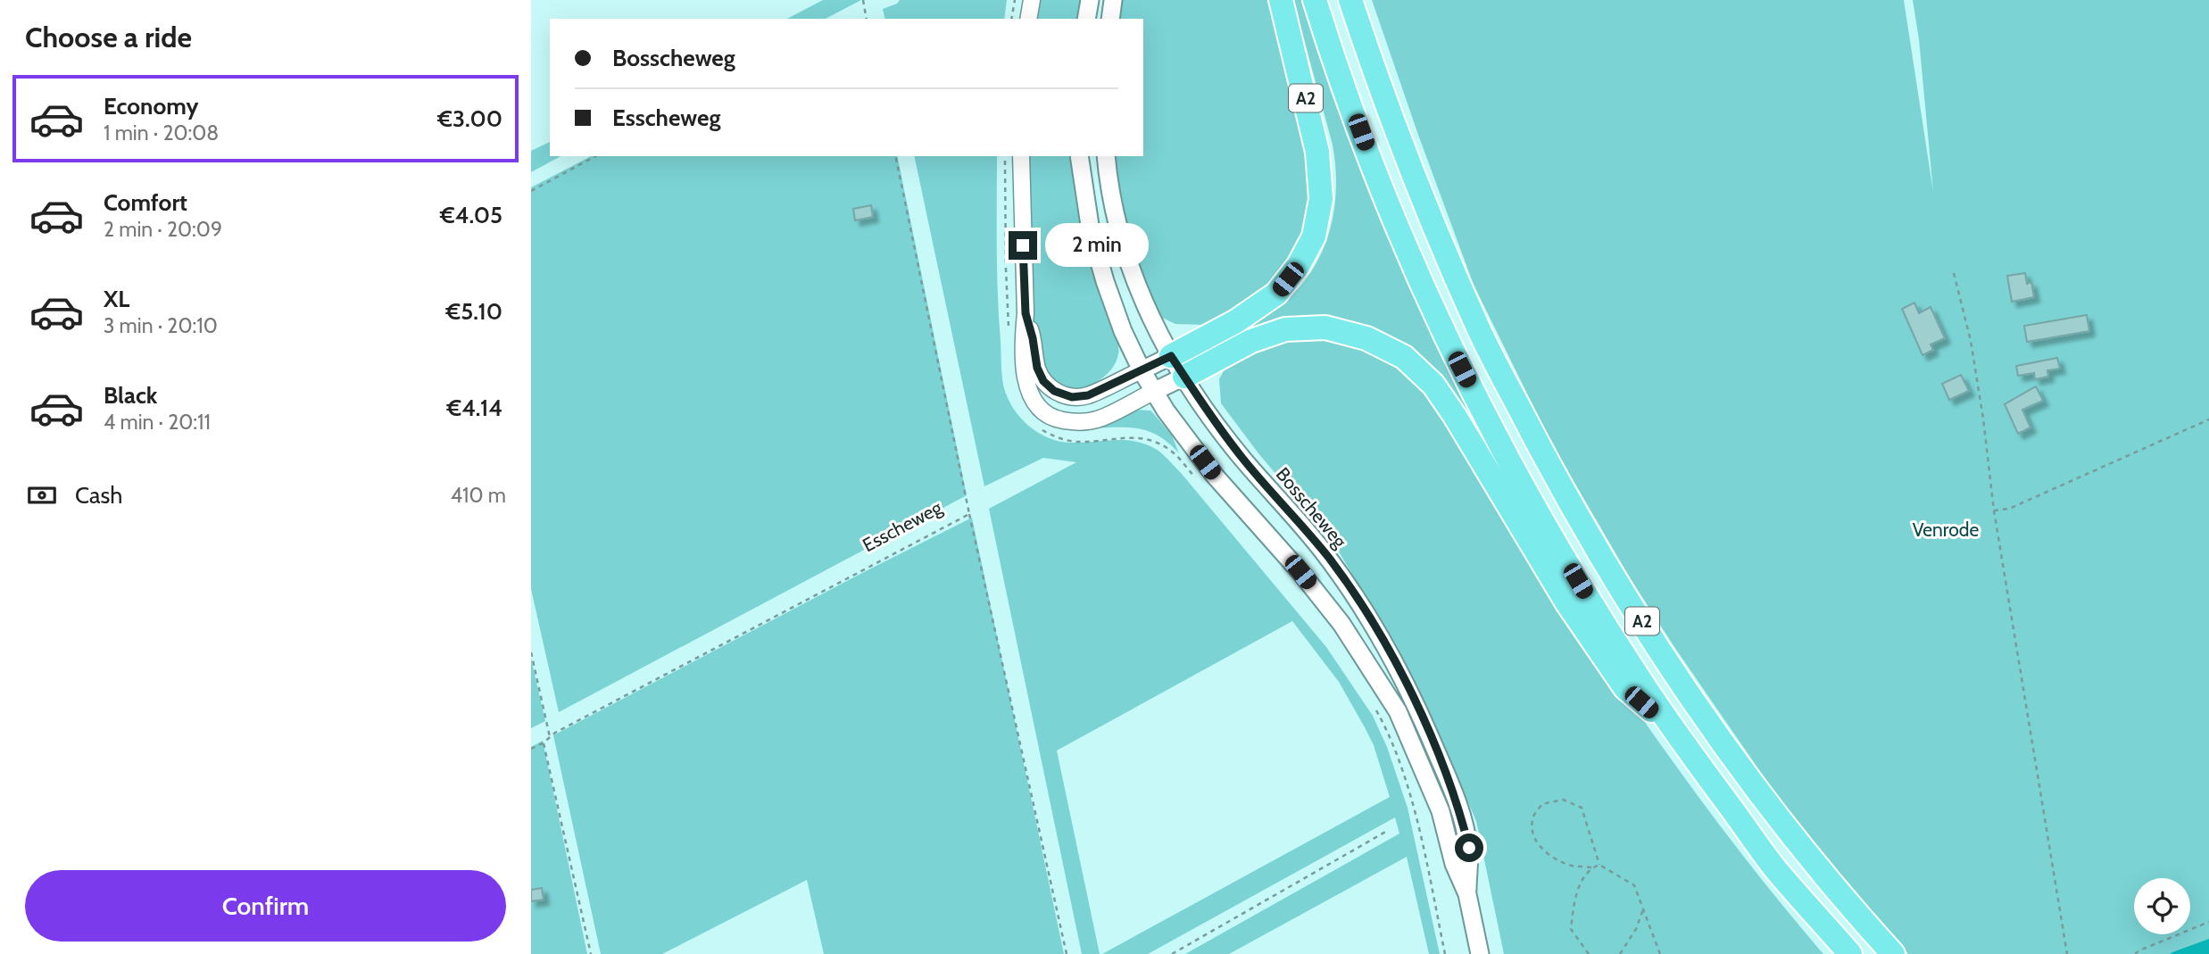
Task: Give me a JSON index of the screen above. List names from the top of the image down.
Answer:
{
  "streets": {
    "highway": ["A2"],
    "main road": ["Bosscheweg"],
    "path": ["Esscheweg"]
  },
  "crossings": [
    ["A2", "Bosscheweg"]
  ],
  "parks": ["Venrode"],
  "page": {
    "heading": "Choose a ride",
    "banner": ["Bosscheweg", "Esscheweg"],
    "list": [
      {
        "name": "Economy",
        "note": "1 min · 20:08",
        "value": "€3.00"
      },
      {
        "name": "Comfort",
        "note": "2 min · 20:09",
        "value": "€4.05"
      },
      {
        "name": "XL",
        "note": "3 min · 20:10",
        "value": "€5.10"
      },
      {
        "name": "Black",
        "note": "4 min · 20:11",
        "value": "€4.14"
      }
    ],
    "bubble": "2 min",
    "pay": ["Cash", "410 m"],
    "buttons": "Confirm"
  }
}
